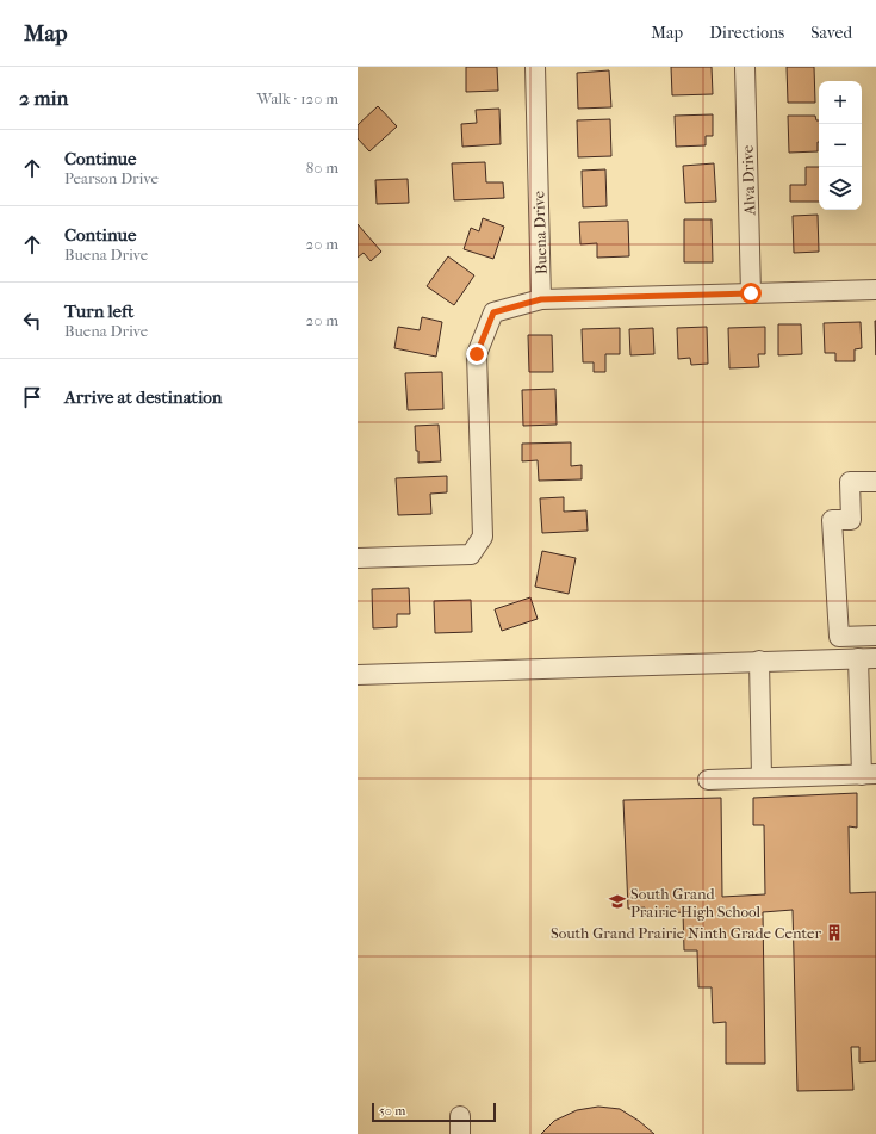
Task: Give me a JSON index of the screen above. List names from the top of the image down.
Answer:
{
  "streets": {
    "street": ["Alva Drive", "Buena Drive"]
  },
  "places": {
    "school or university": ["South Grand Prairie High School"],
    "building": ["South Grand Prairie Ninth Grade Center"]
  },
  "scale_bar": "50 m",
  "page": {
    "header": "Map",
    "nav": ["Map", "Directions", "Saved"],
    "heading": ["2 min", "Walk · 120 m"],
    "map_buttons": ["+", "−"],
    "list": [
      ["Continue", "Pearson Drive", "80 m"],
      ["Continue", "Buena Drive", "20 m"],
      ["Turn left", "Buena Drive", "20 m"],
      "Arrive at destination"
    ],
    "scale": "50 m"
  }
}
